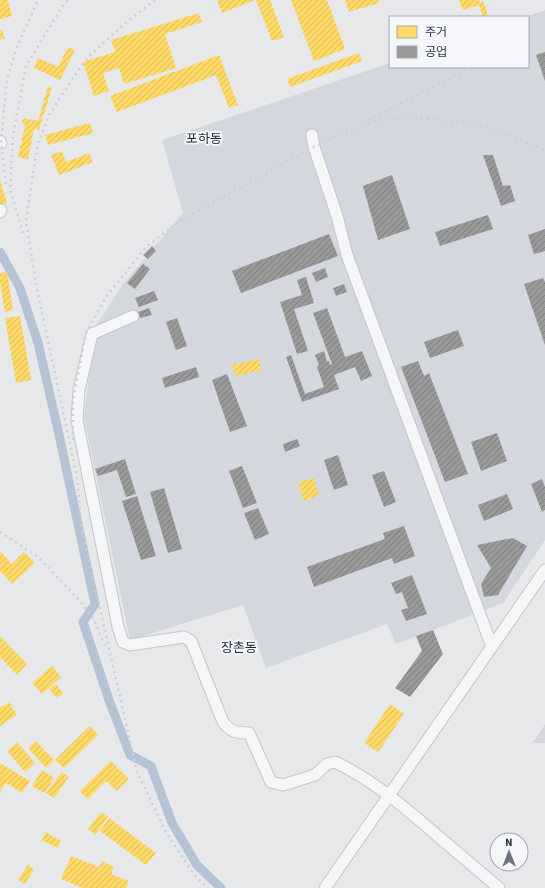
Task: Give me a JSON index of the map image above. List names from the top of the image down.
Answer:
{
  "districts": ["포하동", "장촌동"],
  "legend": ["주거", "공업"],
  "north": "top"
}
